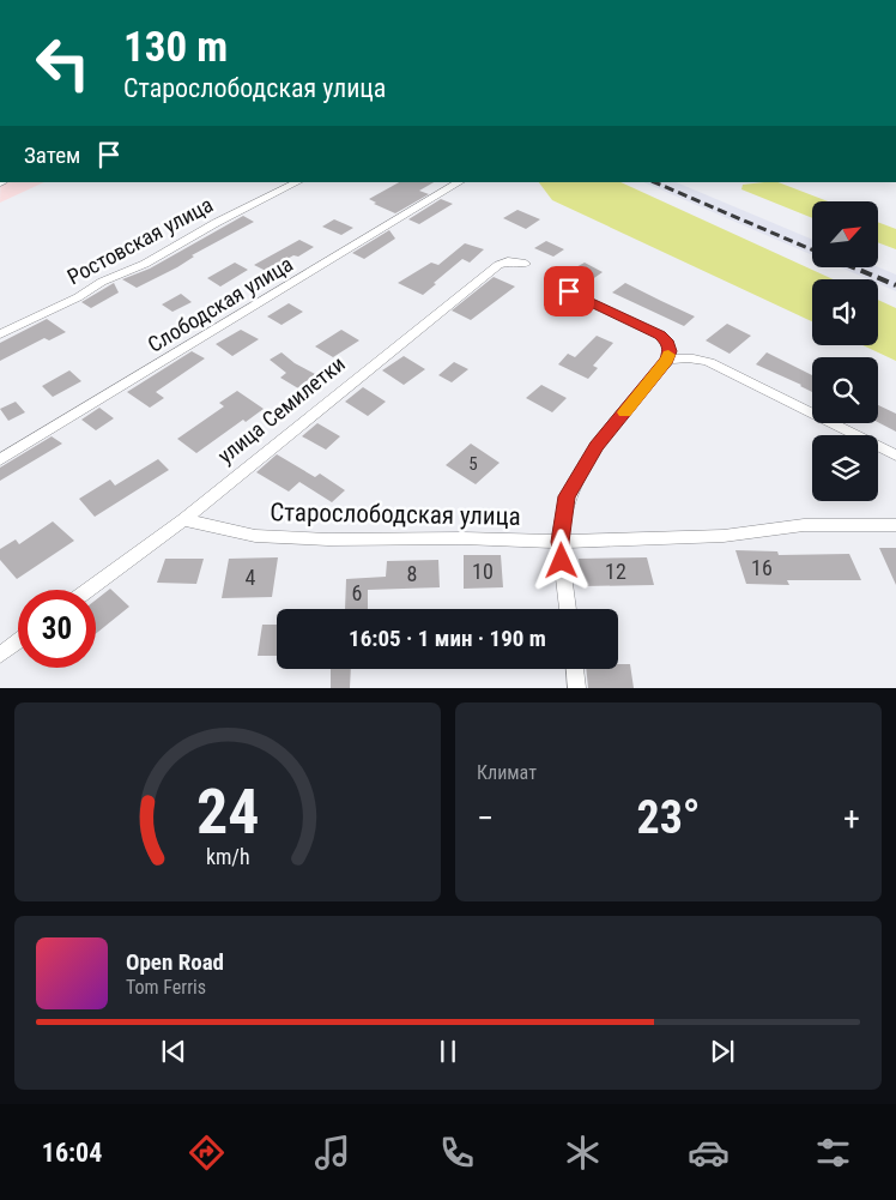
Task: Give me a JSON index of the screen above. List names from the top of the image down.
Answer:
{
  "streets": {
    "street": [
      "Ростовская улица",
      "Слободская улица",
      "улица Семилетки",
      "Старослободская улица"
    ]
  },
  "crossings": [
    ["улица Семилетки", "Старослободская улица"]
  ],
  "house_numbers": [
    "5",
    "16",
    "10",
    "12",
    "8",
    "4",
    "6"
  ],
  "north": "top right",
  "page": {
    "turn": ["130 m", "Старослободская улица"],
    "then": "Затем",
    "limit": "30",
    "trip": "16:05 · 1 мин · 190 m",
    "tile": "Климат",
    "heat": ["−", "23°", "+"],
    "song": ["Open Road", "Tom Ferris"],
    "tabs": "16:04",
    "gauge": ["24", "km/h"]
  }
}
